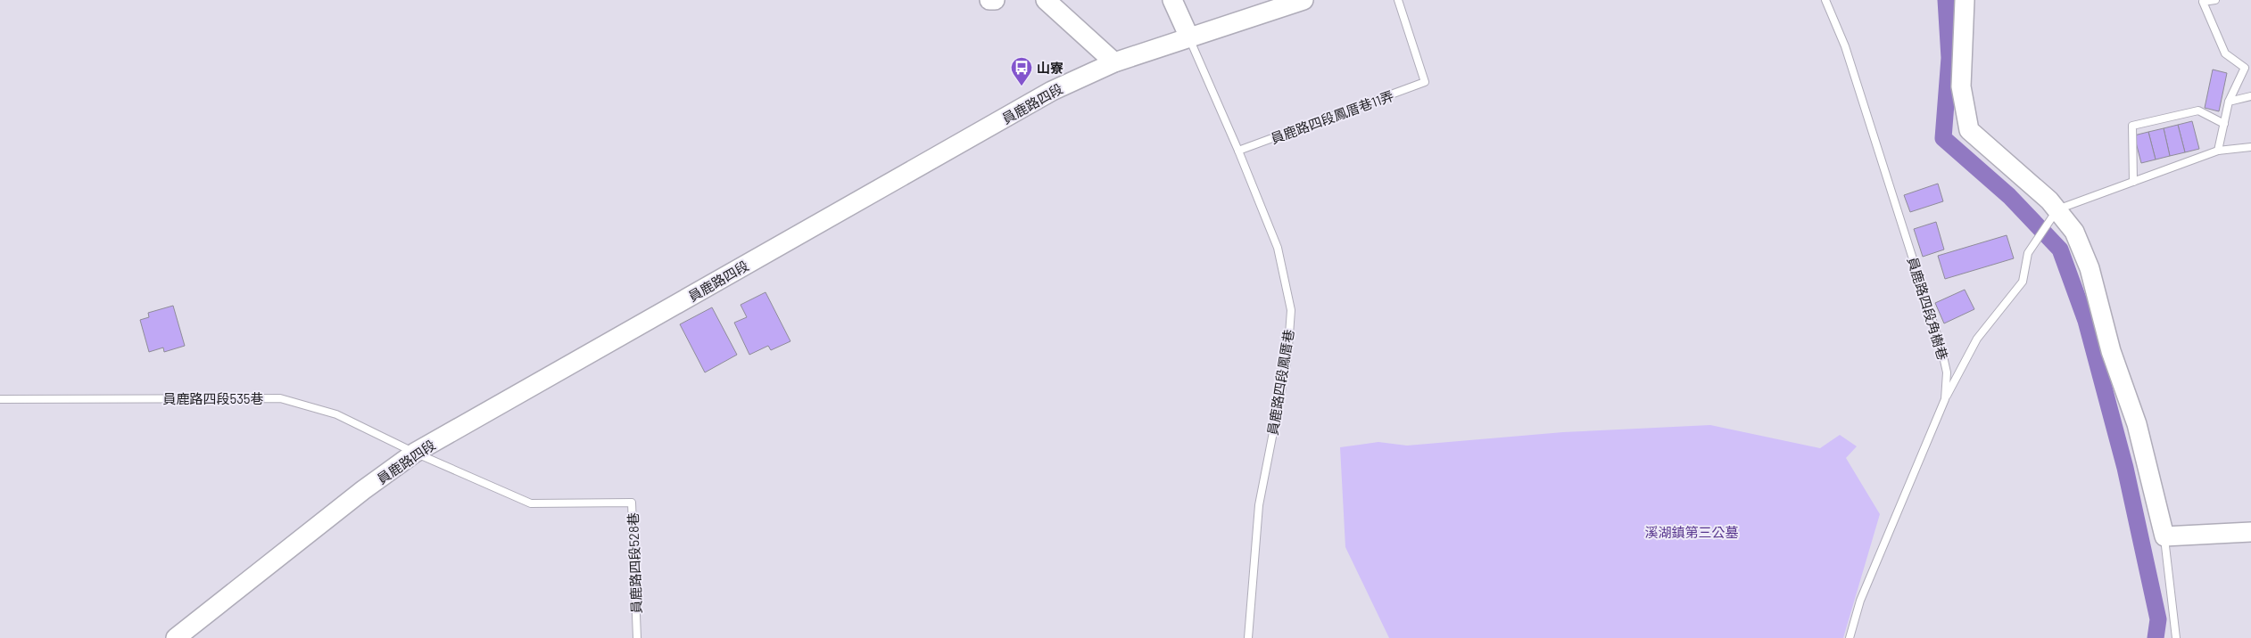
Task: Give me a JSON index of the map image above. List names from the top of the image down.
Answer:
{
  "streets": {
    "main road": ["員鹿路四段"],
    "lane": [
      "員鹿路四段鳳厝巷11弄",
      "員鹿路四段角樹巷",
      "員鹿路四段鳳厝巷",
      "員鹿路四段535巷",
      "員鹿路四段528巷"
    ]
  },
  "crossings": [
    ["員鹿路四段", "員鹿路四段鳳厝巷"],
    ["員鹿路四段", "員鹿路四段535巷"],
    ["員鹿路四段", "員鹿路四段528巷"],
    ["員鹿路四段鳳厝巷11弄", "員鹿路四段鳳厝巷"],
    ["員鹿路四段535巷", "員鹿路四段528巷"]
  ],
  "parks": ["溪湖鎮第三公墓"],
  "places": {
    "bus stop": ["山寮"]
  }
}
